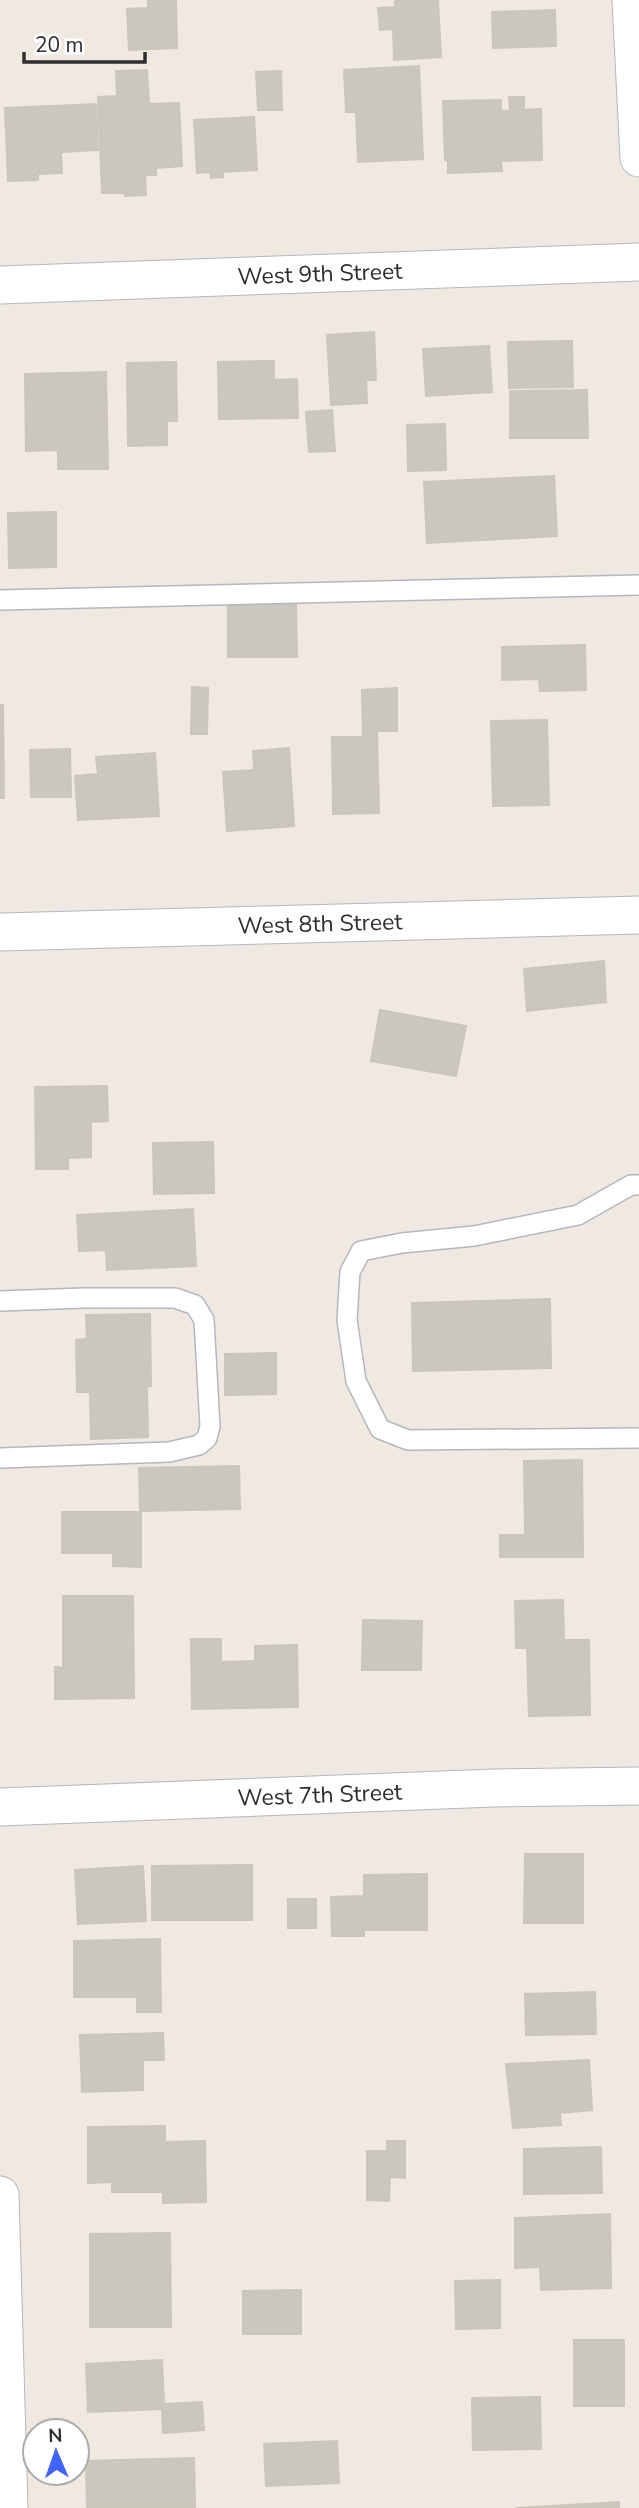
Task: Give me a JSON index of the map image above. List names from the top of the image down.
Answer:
{
  "streets": {
    "street": ["West 9th Street", "West 8th Street", "West 7th Street"]
  },
  "scale_bar": "20 m",
  "north": "top"
}
